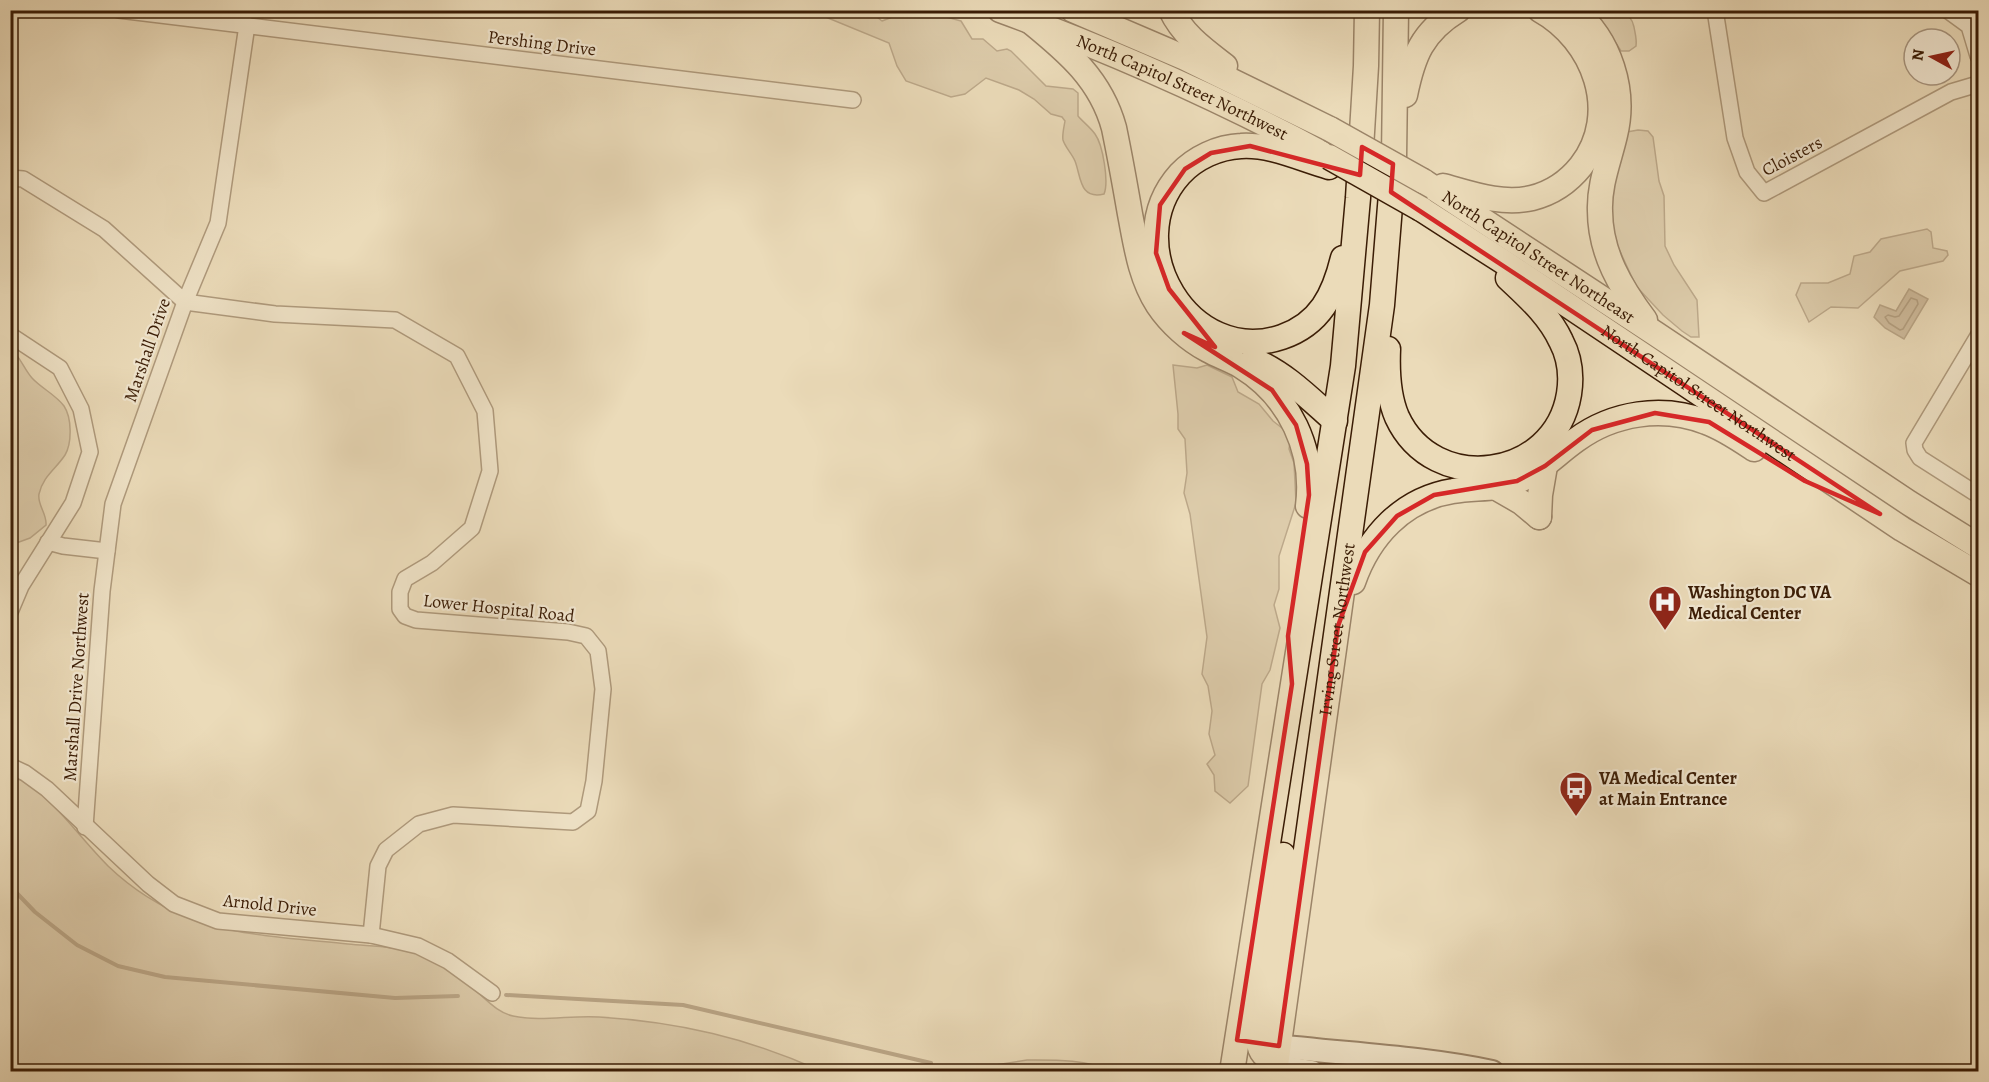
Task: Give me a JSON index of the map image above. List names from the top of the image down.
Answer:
{
  "streets": {
    "main road": ["North Capitol Street Northwest", "North Capitol Street Northeast", "Irving Street Northwest"],
    "street": [
      "Pershing Drive",
      "Cloisters",
      "Marshall Drive",
      "Lower Hospital Road",
      "Marshall Drive Northwest",
      "Arnold Drive"
    ]
  },
  "crossings": [
    ["Pershing Drive", "Marshall Drive"],
    ["North Capitol Street Northwest", "Irving Street Northwest"],
    ["Marshall Drive", "Lower Hospital Road"],
    ["Marshall Drive", "Marshall Drive Northwest"],
    ["Lower Hospital Road", "Arnold Drive"],
    ["Marshall Drive Northwest", "Arnold Drive"]
  ],
  "places": {
    "hospital": ["Washington DC VA Medical Center"],
    "bus stop": ["VA Medical Center at Main Entrance"]
  },
  "north": "left"
}
